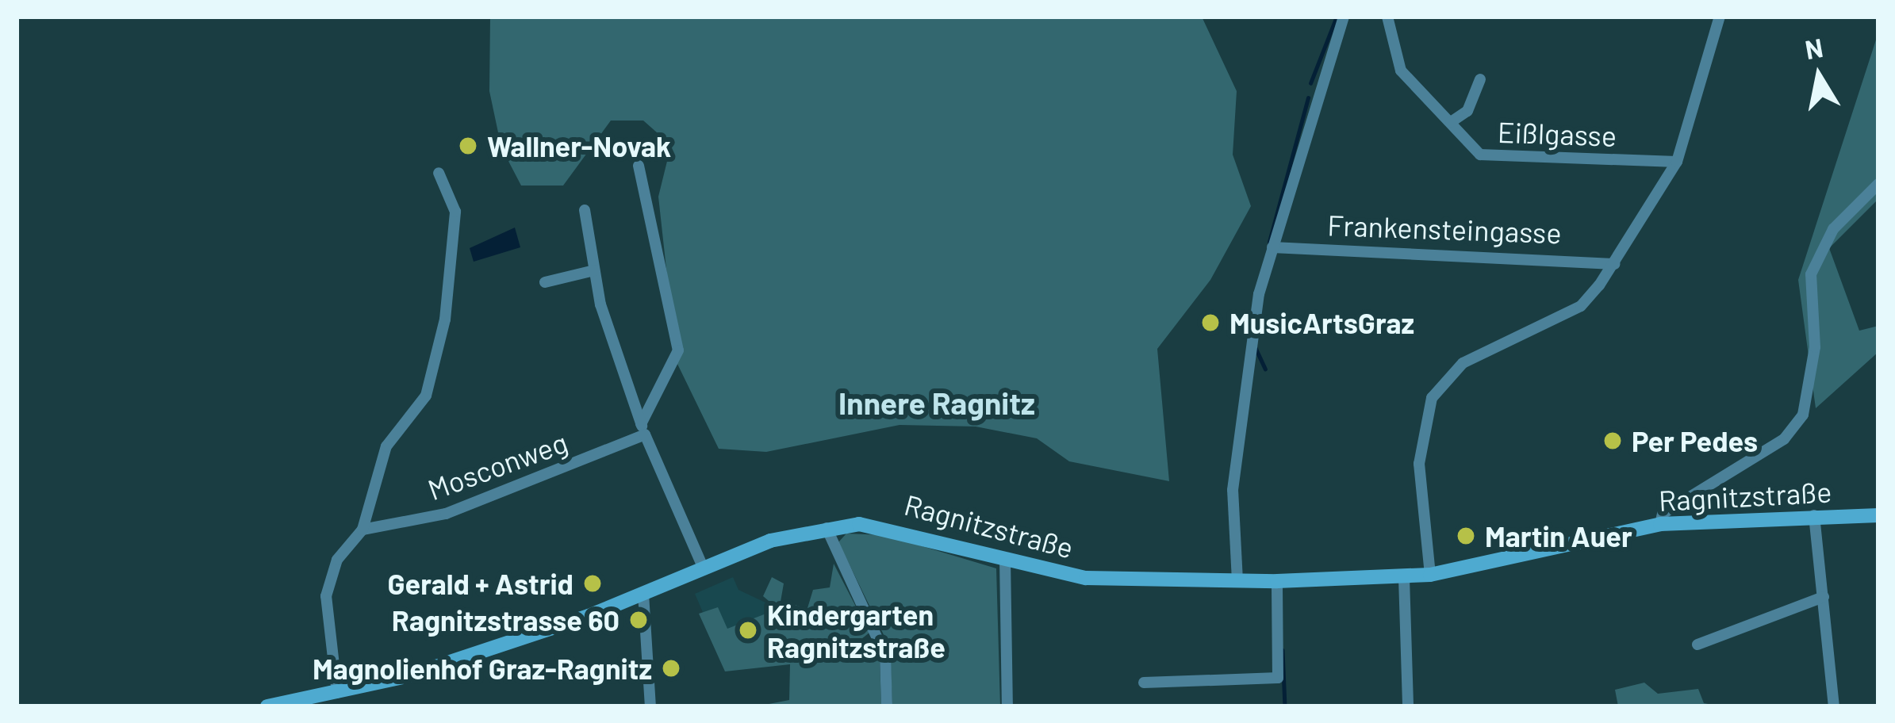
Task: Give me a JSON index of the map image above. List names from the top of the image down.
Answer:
{
  "streets": {
    "main road": ["Ragnitzstraße"],
    "street": ["Eißlgasse", "Frankensteingasse", "Mosconweg"]
  },
  "crossings": [
    ["Frankensteingasse", "Ragnitzstraße"]
  ],
  "districts": ["Innere Ragnitz"],
  "places": [
    "Wallner-Novak",
    "MusicArtsGraz",
    "Per Pedes",
    "Martin Auer",
    "Gerald + Astrid",
    "Ragnitzstrasse 60",
    "Kindergarten Ragnitzstraße",
    "Magnolienhof Graz-Ragnitz"
  ],
  "north": "top"
}
